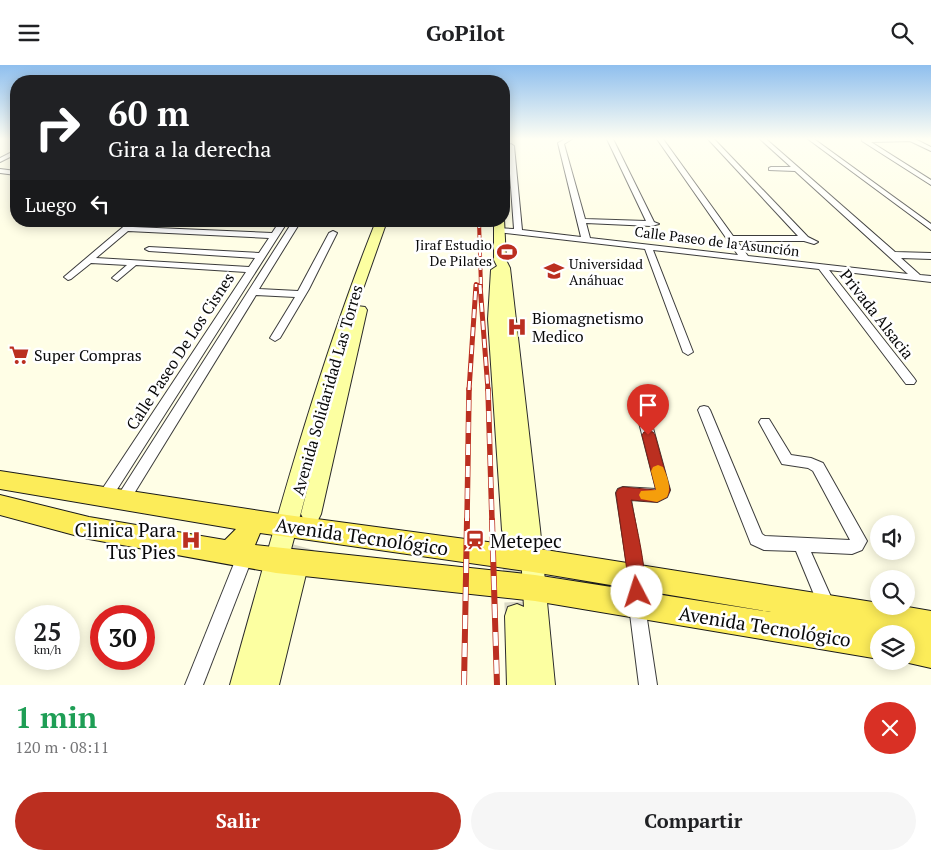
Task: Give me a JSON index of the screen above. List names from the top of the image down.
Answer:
{
  "streets": {
    "main road": ["Avenida Solidaridad Las Torres", "Avenida Tecnológico"],
    "street": ["Calle Paseo de la Asunción", "Privada Alsacia", "Calle Paseo De Los Cisnes"]
  },
  "crossings": [
    ["Calle Paseo de la Asunción", "Privada Alsacia"],
    ["Calle Paseo De Los Cisnes", "Avenida Tecnológico"],
    ["Avenida Solidaridad Las Torres", "Avenida Tecnológico"]
  ],
  "places": {
    "sports": ["Jiraf Estudio De Pilates"],
    "school or university": ["Universidad Anáhuac"],
    "hospital": ["Biomagnetismo Medico", "Clinica Para Tus Pies"],
    "supermarket": ["Super Compras"],
    "station": ["Metepec"]
  },
  "page": {
    "header": "GoPilot",
    "turn": ["60 m", "Gira a la derecha"],
    "then": "Luego",
    "speed": "25 km/h",
    "limit": "30",
    "heading": ["1 min", "120 m · 08:11"],
    "buttons": ["Salir", "Compartir"]
  }
}
